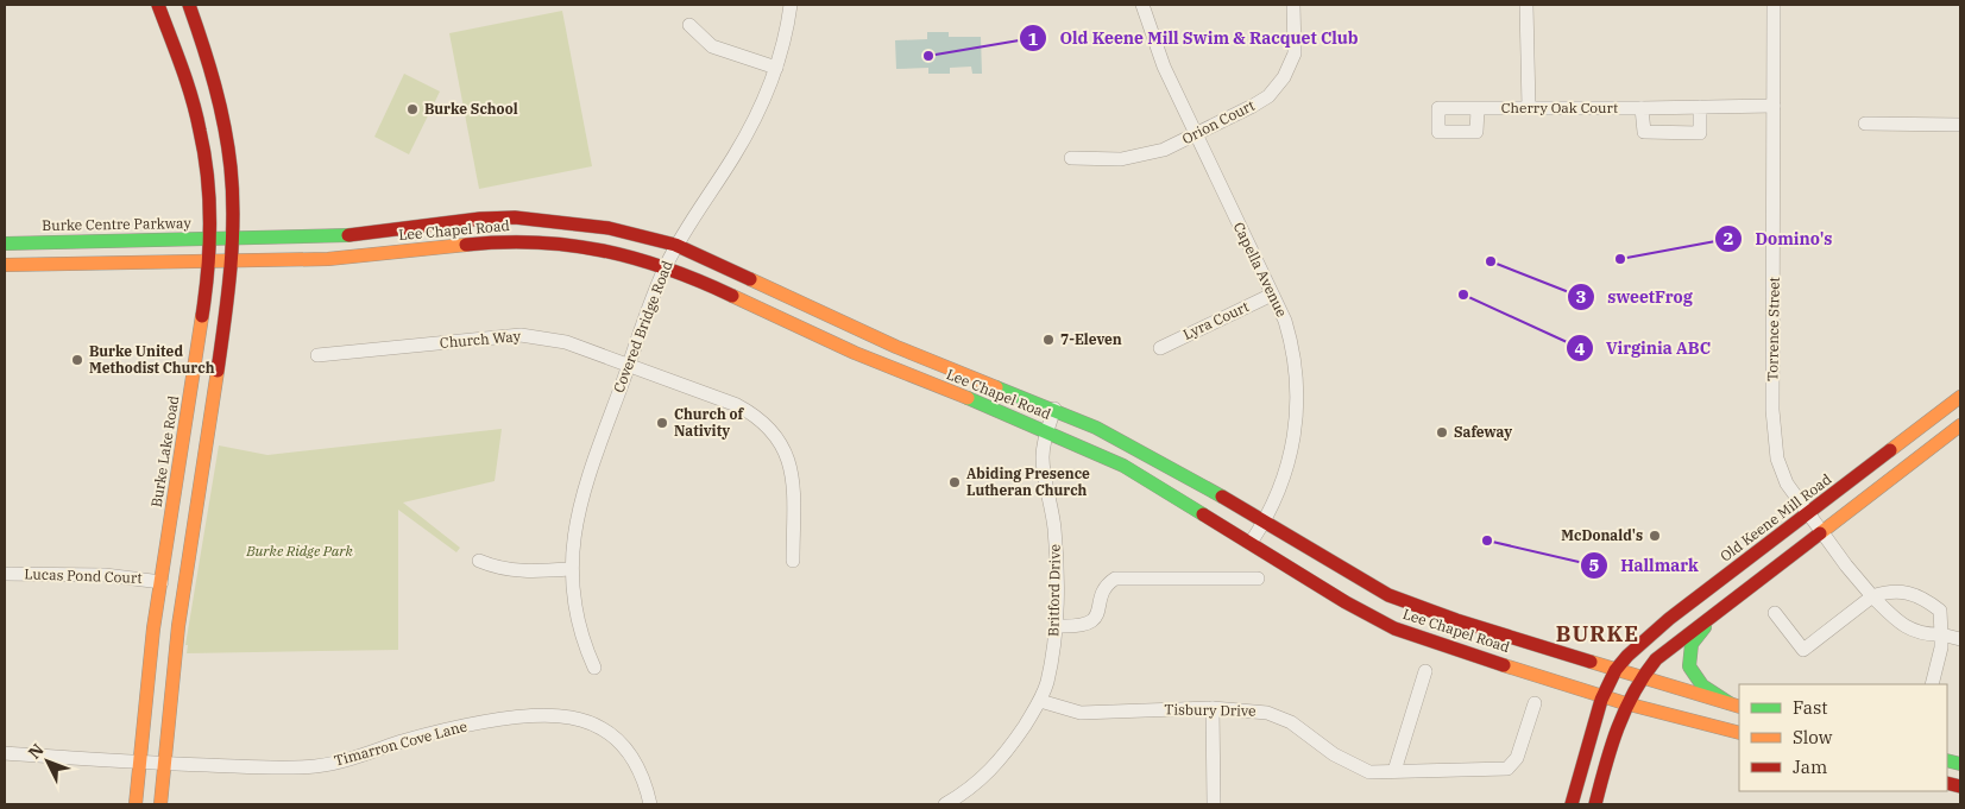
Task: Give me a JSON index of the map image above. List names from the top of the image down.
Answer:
{
  "streets": {
    "main road": [
      "Burke Centre Parkway",
      "Lee Chapel Road",
      "Burke Lake Road",
      "Old Keene Mill Road"
    ],
    "street": [
      "Cherry Oak Court",
      "Orion Court",
      "Capella Avenue",
      "Lyra Court",
      "Covered Bridge Road",
      "Torrence Street",
      "Church Way",
      "Lucas Pond Court",
      "Britford Drive",
      "Tisbury Drive",
      "Timarron Cove Lane"
    ]
  },
  "crossings": [
    ["Cherry Oak Court", "Torrence Street"],
    ["Orion Court", "Capella Avenue"],
    ["Burke Centre Parkway", "Lee Chapel Road"],
    ["Burke Centre Parkway", "Burke Lake Road"],
    ["Lee Chapel Road", "Capella Avenue"],
    ["Lee Chapel Road", "Covered Bridge Road"],
    ["Lee Chapel Road", "Burke Lake Road"],
    ["Lee Chapel Road", "Old Keene Mill Road"],
    ["Lee Chapel Road", "Britford Drive"],
    ["Capella Avenue", "Lyra Court"],
    ["Covered Bridge Road", "Church Way"],
    ["Torrence Street", "Old Keene Mill Road"],
    ["Burke Lake Road", "Lucas Pond Court"],
    ["Burke Lake Road", "Timarron Cove Lane"],
    ["Britford Drive", "Tisbury Drive"]
  ],
  "districts": ["BURKE"],
  "parks": ["Burke Ridge Park"],
  "places": [
    "Old Keene Mill Swim & Racquet Club",
    "Burke School",
    "Domino's",
    "sweetFrog",
    "Virginia ABC",
    "7-Eleven",
    "Burke United Methodist Church",
    "Church of Nativity",
    "Safeway",
    "Abiding Presence Lutheran Church",
    "McDonald's",
    "Hallmark"
  ],
  "legend": ["Fast", "Slow", "Jam"],
  "north": "top left"
}
